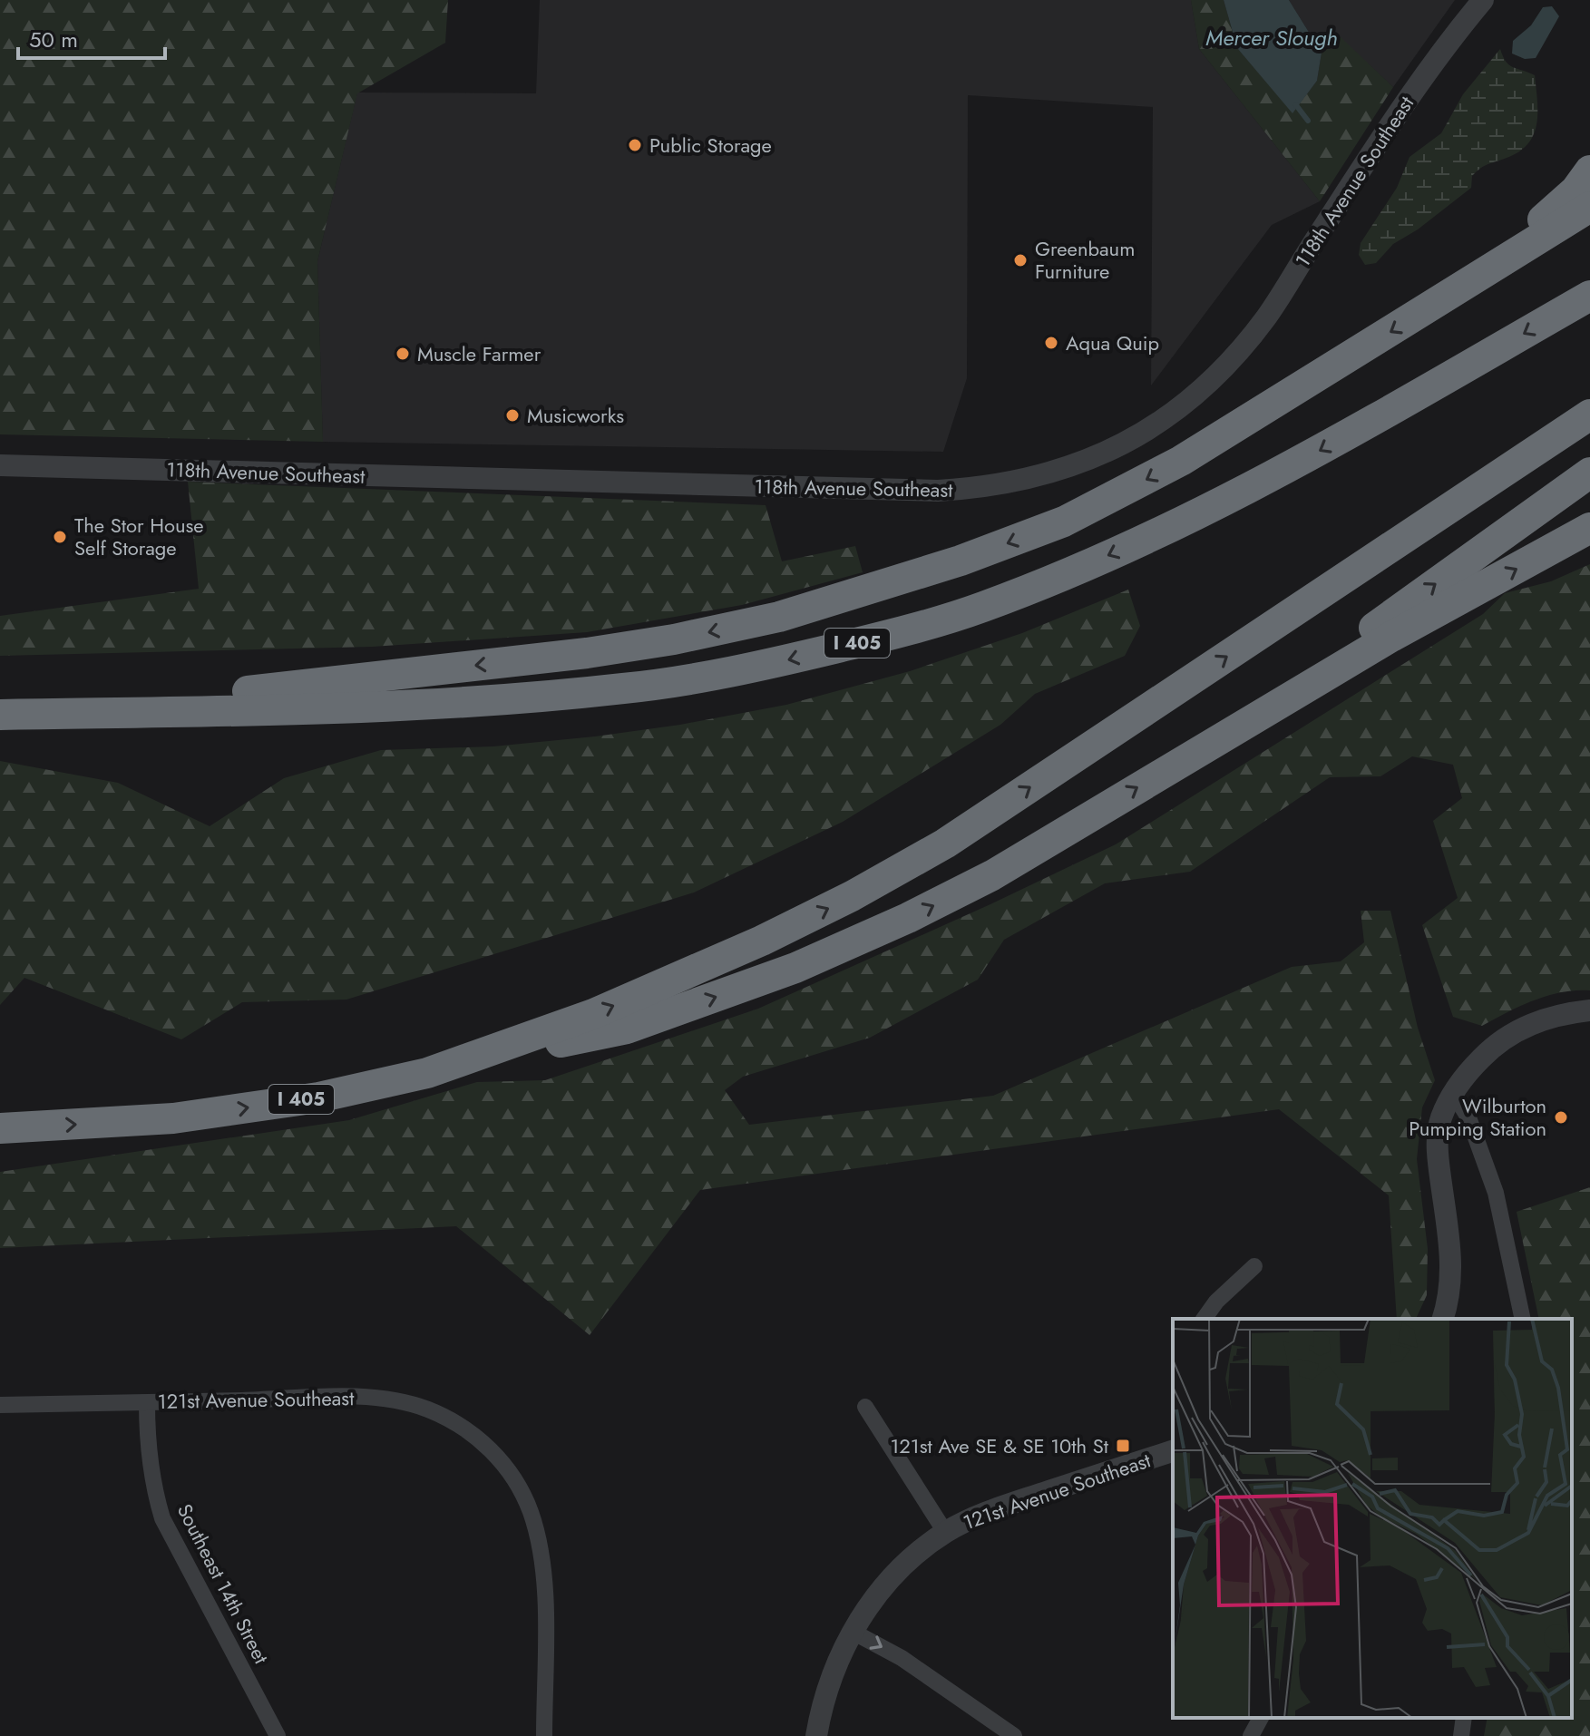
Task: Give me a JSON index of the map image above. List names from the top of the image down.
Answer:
{
  "streets": {
    "highway": ["I 405"],
    "street": ["118th Avenue Southeast", "121st Avenue Southeast", "Southeast 14th Street"]
  },
  "crossings": [
    ["121st Avenue Southeast", "Southeast 14th Street"]
  ],
  "water": ["Mercer Slough"],
  "places": {
    "other": [
      "Public Storage",
      "Greenbaum Furniture",
      "Aqua Quip",
      "Muscle Farmer",
      "Musicworks",
      "The Stor House Self Storage",
      "Wilburton Pumping Station"
    ],
    "transit": ["121st Ave SE & SE 10th St"]
  },
  "scale_bar": "50 m"
}
